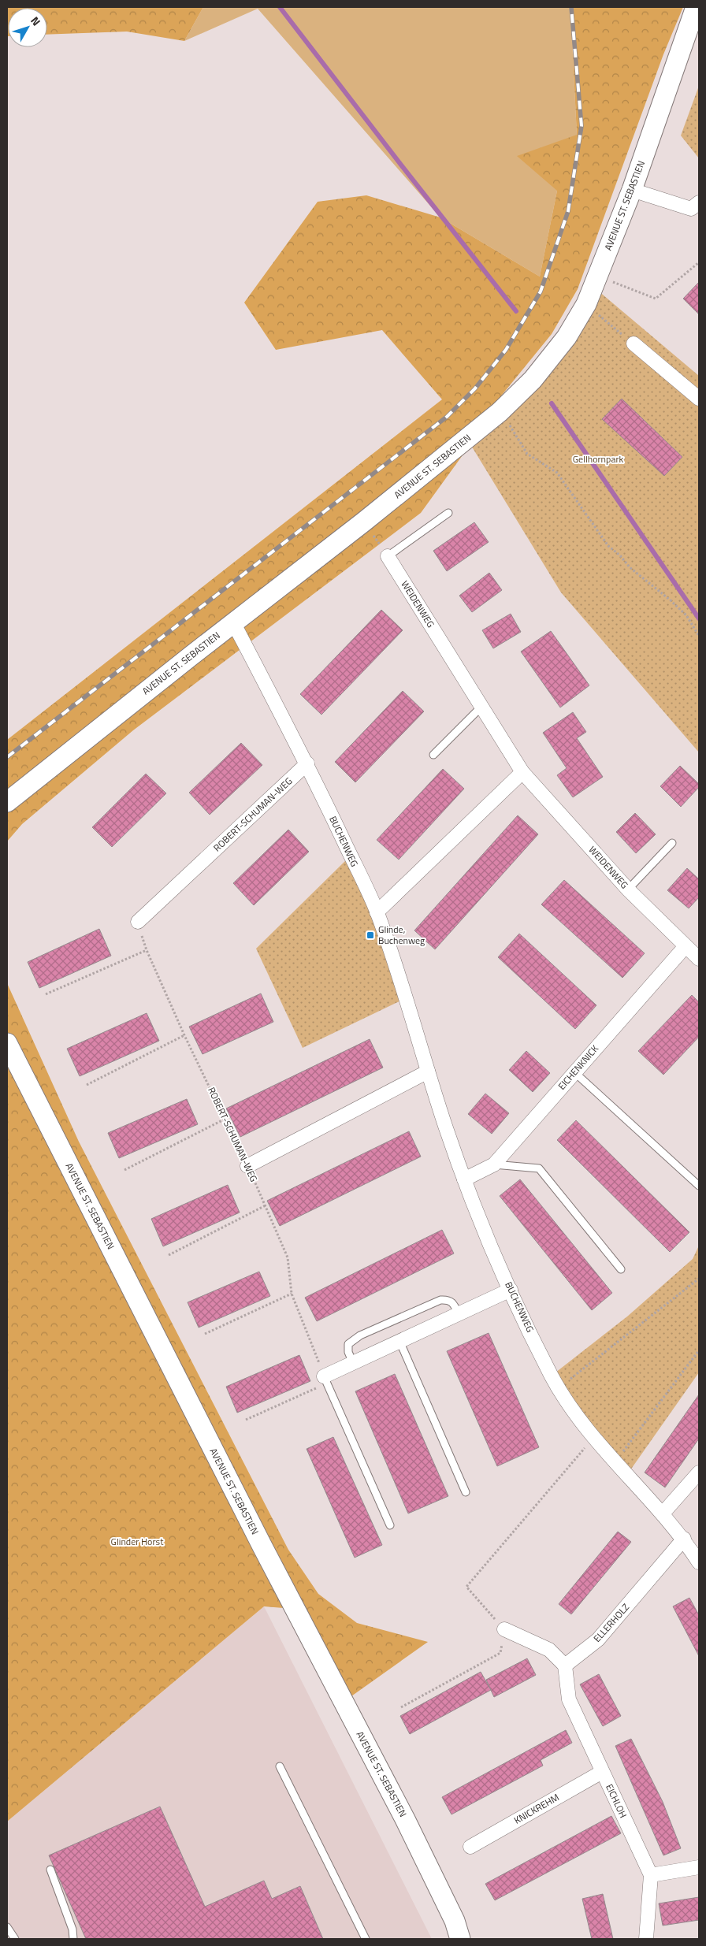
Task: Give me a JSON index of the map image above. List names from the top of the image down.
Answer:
{
  "streets": {
    "main road": ["AVENUE ST. SEBASTIEN"],
    "street": [
      "WEIDENWEG",
      "ROBERT-SCHUMAN-WEG",
      "BUCHENWEG",
      "EICHENKNICK",
      "ELLERHOLZ",
      "EICHLOH",
      "KNICKREHM"
    ]
  },
  "crossings": [
    ["AVENUE ST. SEBASTIEN", "BUCHENWEG"],
    ["WEIDENWEG", "EICHENKNICK"],
    ["ROBERT-SCHUMAN-WEG", "BUCHENWEG"],
    ["BUCHENWEG", "EICHENKNICK"],
    ["BUCHENWEG", "ELLERHOLZ"],
    ["ELLERHOLZ", "EICHLOH"],
    ["EICHLOH", "KNICKREHM"]
  ],
  "parks": ["Gellhornpark", "Glinder Horst"],
  "places": {
    "transit": ["Glinde, Buchenweg"]
  },
  "north": "top right"
}
